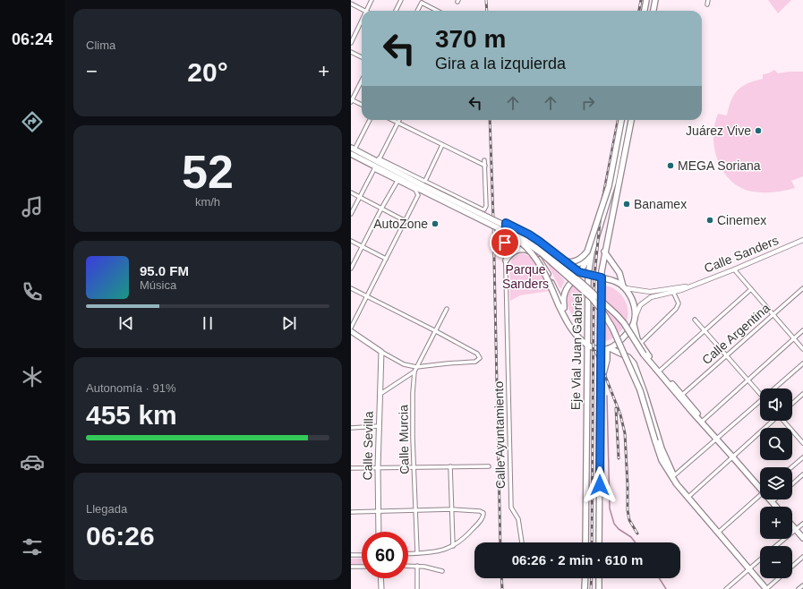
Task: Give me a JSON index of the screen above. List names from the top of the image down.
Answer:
{
  "streets": {
    "main road": ["Eje Vial Juan Gabriel", "Calle Sevilla"],
    "street": [
      "Calle Sanders",
      "Calle Argentina",
      "Calle Ayuntamiento",
      "Calle Murcia"
    ]
  },
  "parks": ["Parque Sanders"],
  "places": [
    "Juárez Vive",
    "MEGA Soriana",
    "Banamex",
    "Cinemex",
    "AutoZone"
  ],
  "page": {
    "tabs": "06:24",
    "tile": [
      "Clima",
      ["52", "km/h"],
      ["Autonomía · 91%", "455 km"],
      ["Llegada", "06:26"]
    ],
    "turn": ["370 m", "Gira a la izquierda"],
    "heat": ["−", "20°", "+"],
    "song": ["95.0 FM", "Música"],
    "map_buttons": ["+", "−"],
    "limit": "60",
    "trip": "06:26 · 2 min · 610 m"
  }
}
